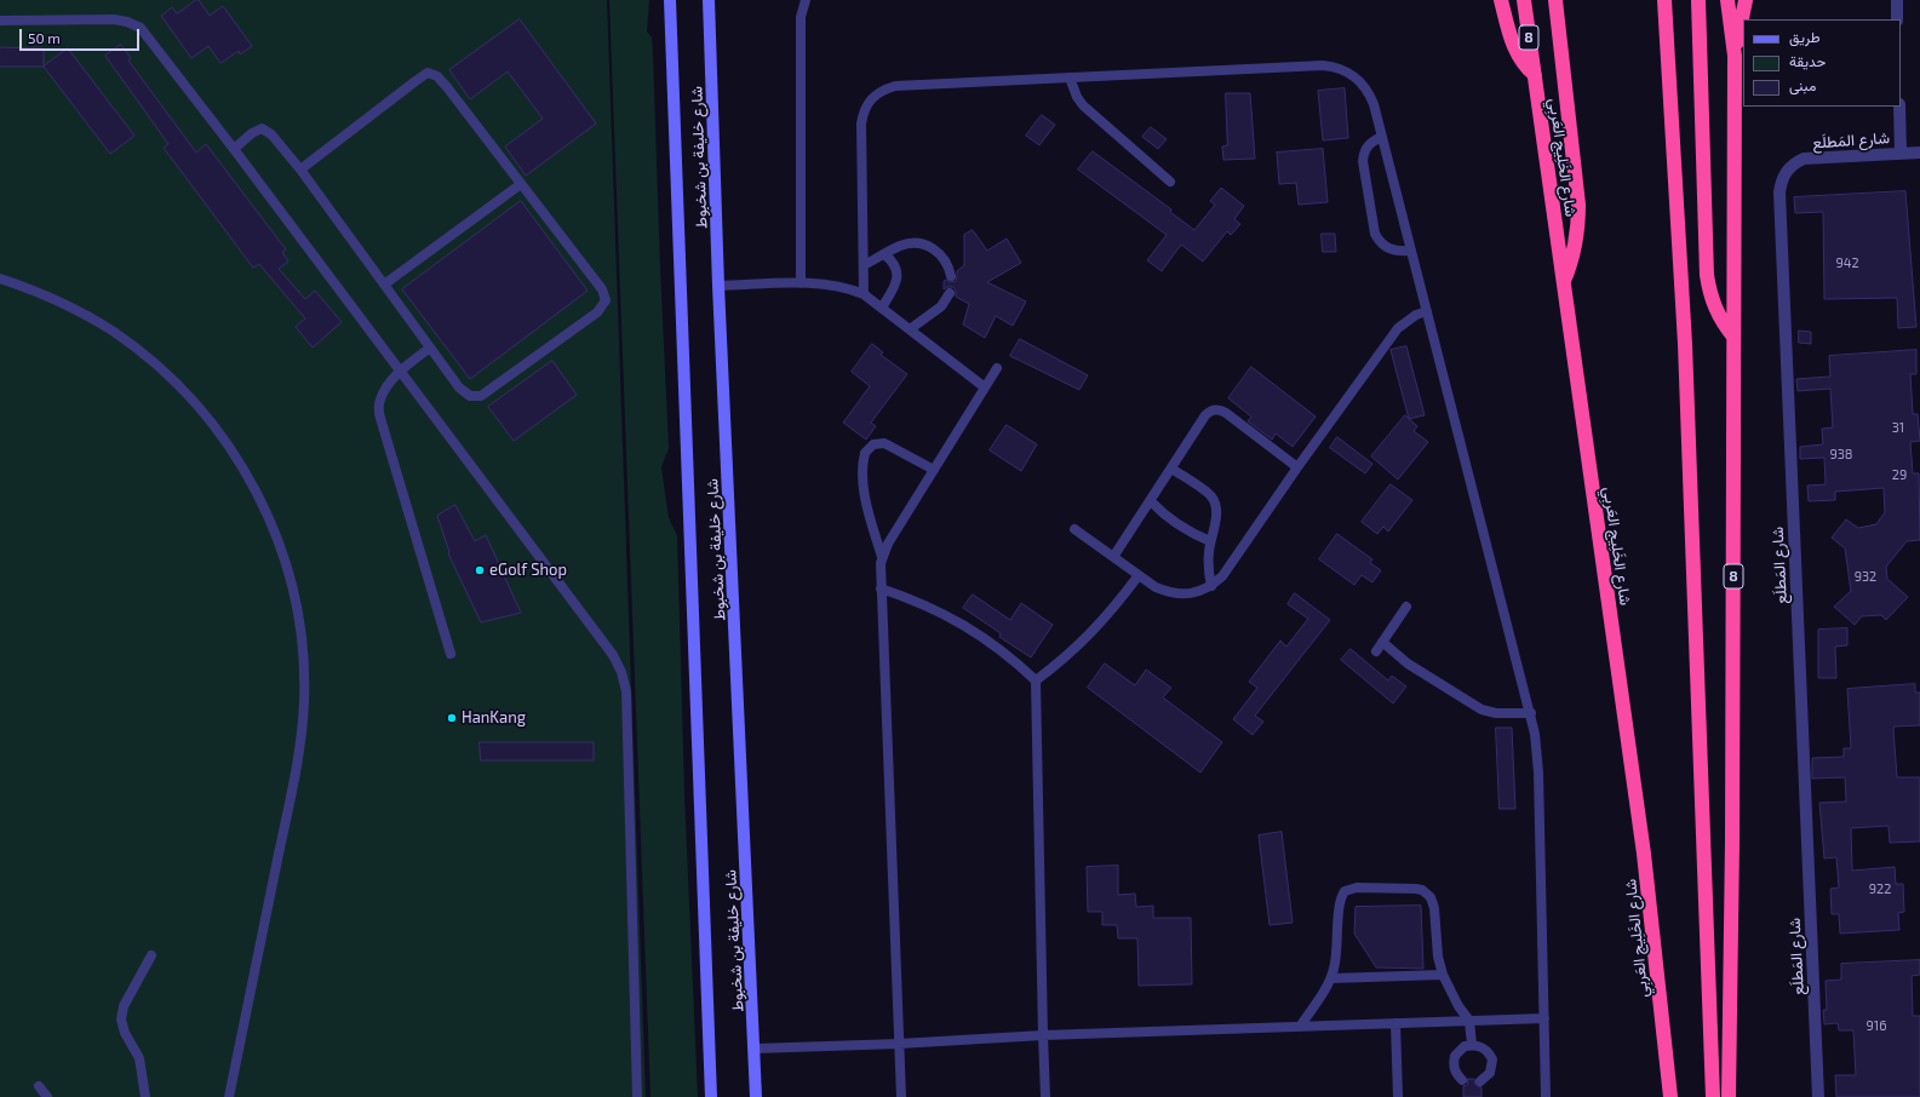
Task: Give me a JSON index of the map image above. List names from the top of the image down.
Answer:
{
  "streets": {
    "highway": ["8", "شارع الخَلِيج العَربِي"],
    "main road": ["شارع خليفة بن شخبوط"],
    "street": ["شارع المَطلَع"]
  },
  "places": ["eGolf Shop", "HanKang"],
  "house_numbers": [
    "942",
    "31",
    "938",
    "29",
    "932",
    "922",
    "916"
  ],
  "legend": ["طريق", "حديقة", "مبنى"],
  "scale_bar": "50 m"
}
